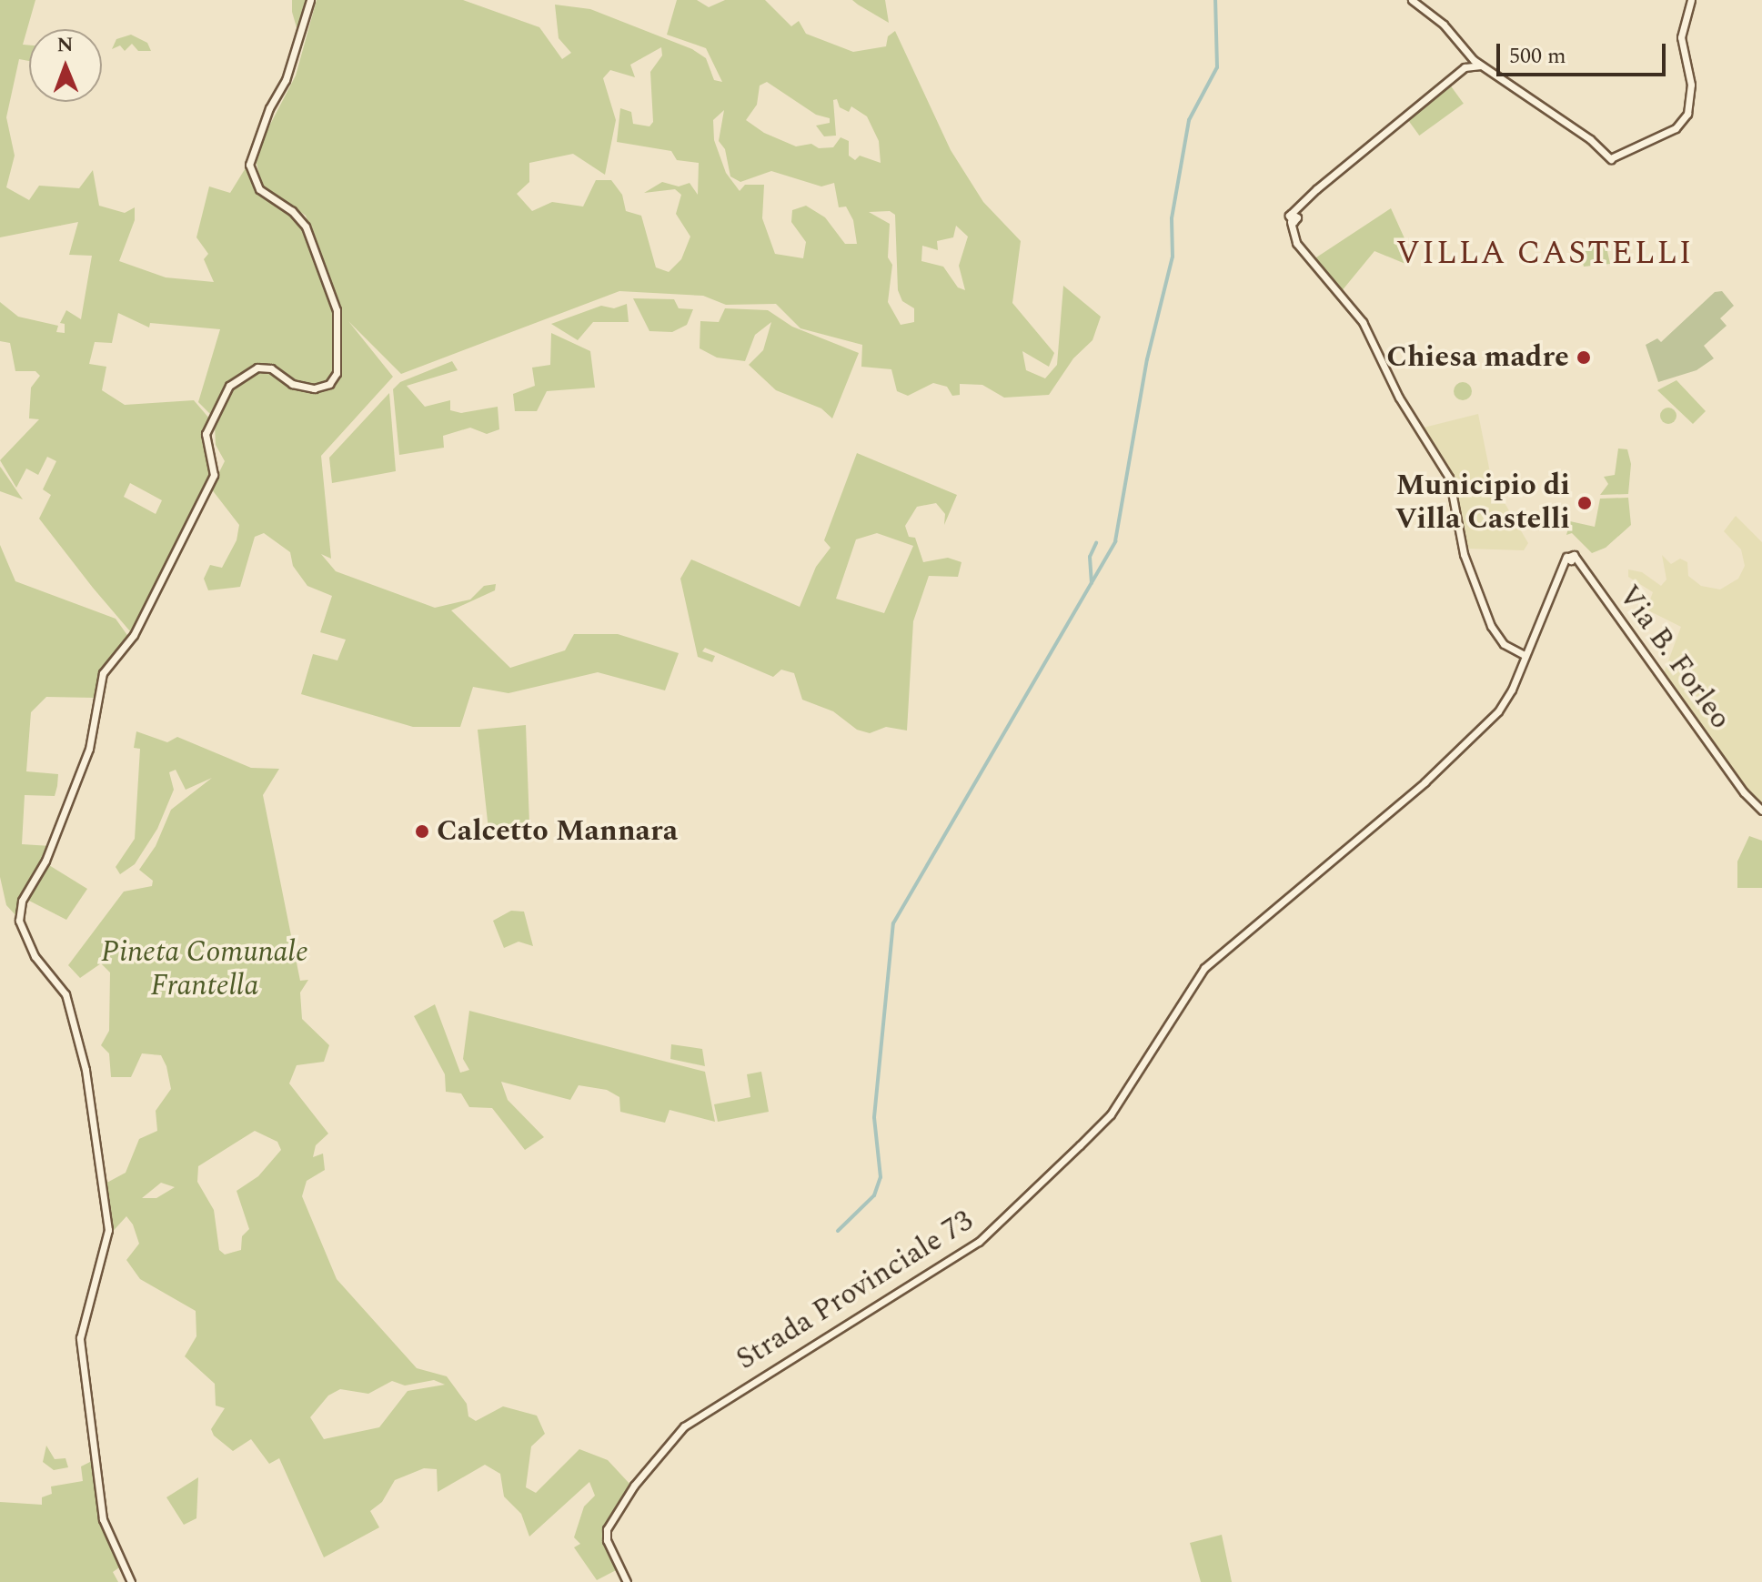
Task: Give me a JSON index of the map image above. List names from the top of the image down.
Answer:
{
  "streets": {
    "main road": ["Via B. Forleo", "Strada Provinciale 73"]
  },
  "districts": ["VILLA CASTELLI"],
  "parks": ["Pineta Comunale Frantella"],
  "places": ["Chiesa madre", "Municipio di Villa Castelli", "Calcetto Mannara"],
  "scale_bar": "500 m",
  "north": "top"
}
